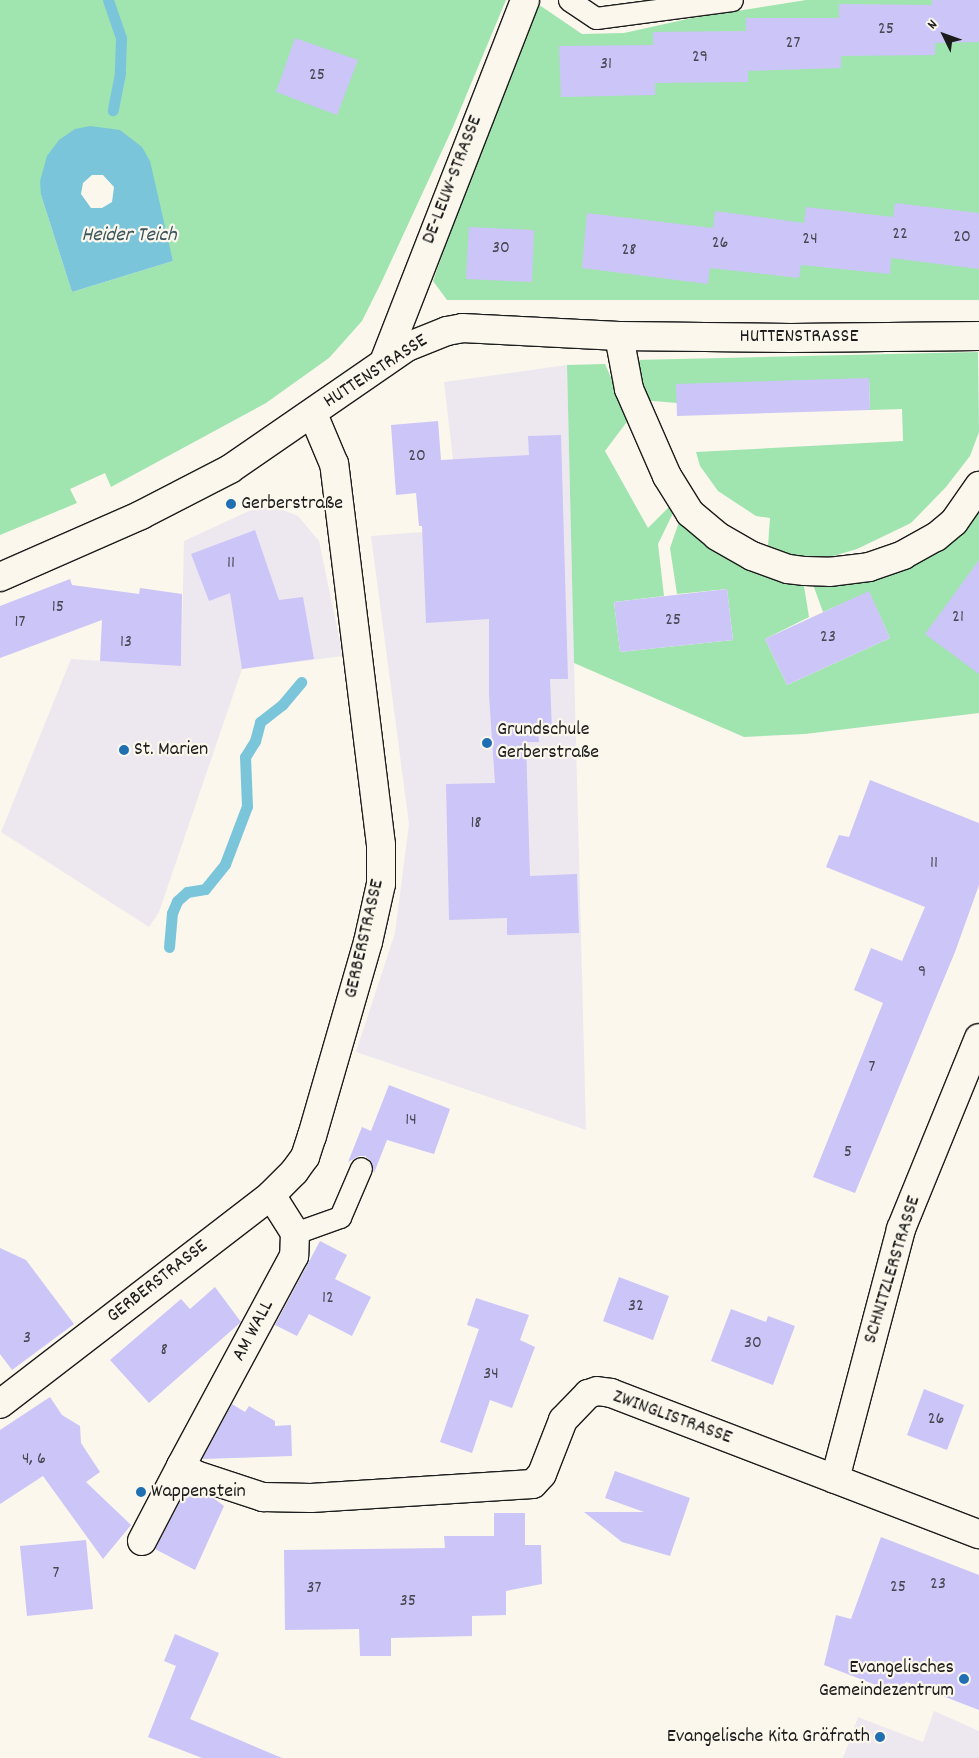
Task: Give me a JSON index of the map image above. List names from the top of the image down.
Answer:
{
  "streets": {
    "street": [
      "DE-LEUW-STRASSE",
      "HUTTENSTRASSE",
      "GERBERSTRASSE",
      "SCHNITZLERSTRASSE",
      "AM WALL",
      "ZWINGLISTRASSE"
    ]
  },
  "crossings": [
    ["DE-LEUW-STRASSE", "HUTTENSTRASSE"],
    ["HUTTENSTRASSE", "GERBERSTRASSE"],
    ["SCHNITZLERSTRASSE", "ZWINGLISTRASSE"],
    ["AM WALL", "ZWINGLISTRASSE"]
  ],
  "water": ["Heider Teich"],
  "places": [
    "Gerberstraße",
    "Grundschule Gerberstraße",
    "St. Marien",
    "Wappenstein",
    "Evangelisches Gemeindezentrum",
    "Evangelische Kita Gräfrath"
  ],
  "house_numbers": [
    "25",
    "27",
    "29",
    "31",
    "25",
    "22",
    "20",
    "24",
    "26",
    "30",
    "28",
    "20",
    "11",
    "15",
    "21",
    "25",
    "17",
    "23",
    "13",
    "18",
    "11",
    "9",
    "7",
    "14",
    "5",
    "12",
    "32",
    "3",
    "30",
    "8",
    "34",
    "26",
    "4, 6",
    "7",
    "23",
    "25",
    "37",
    "35"
  ],
  "north": "top left"
}
